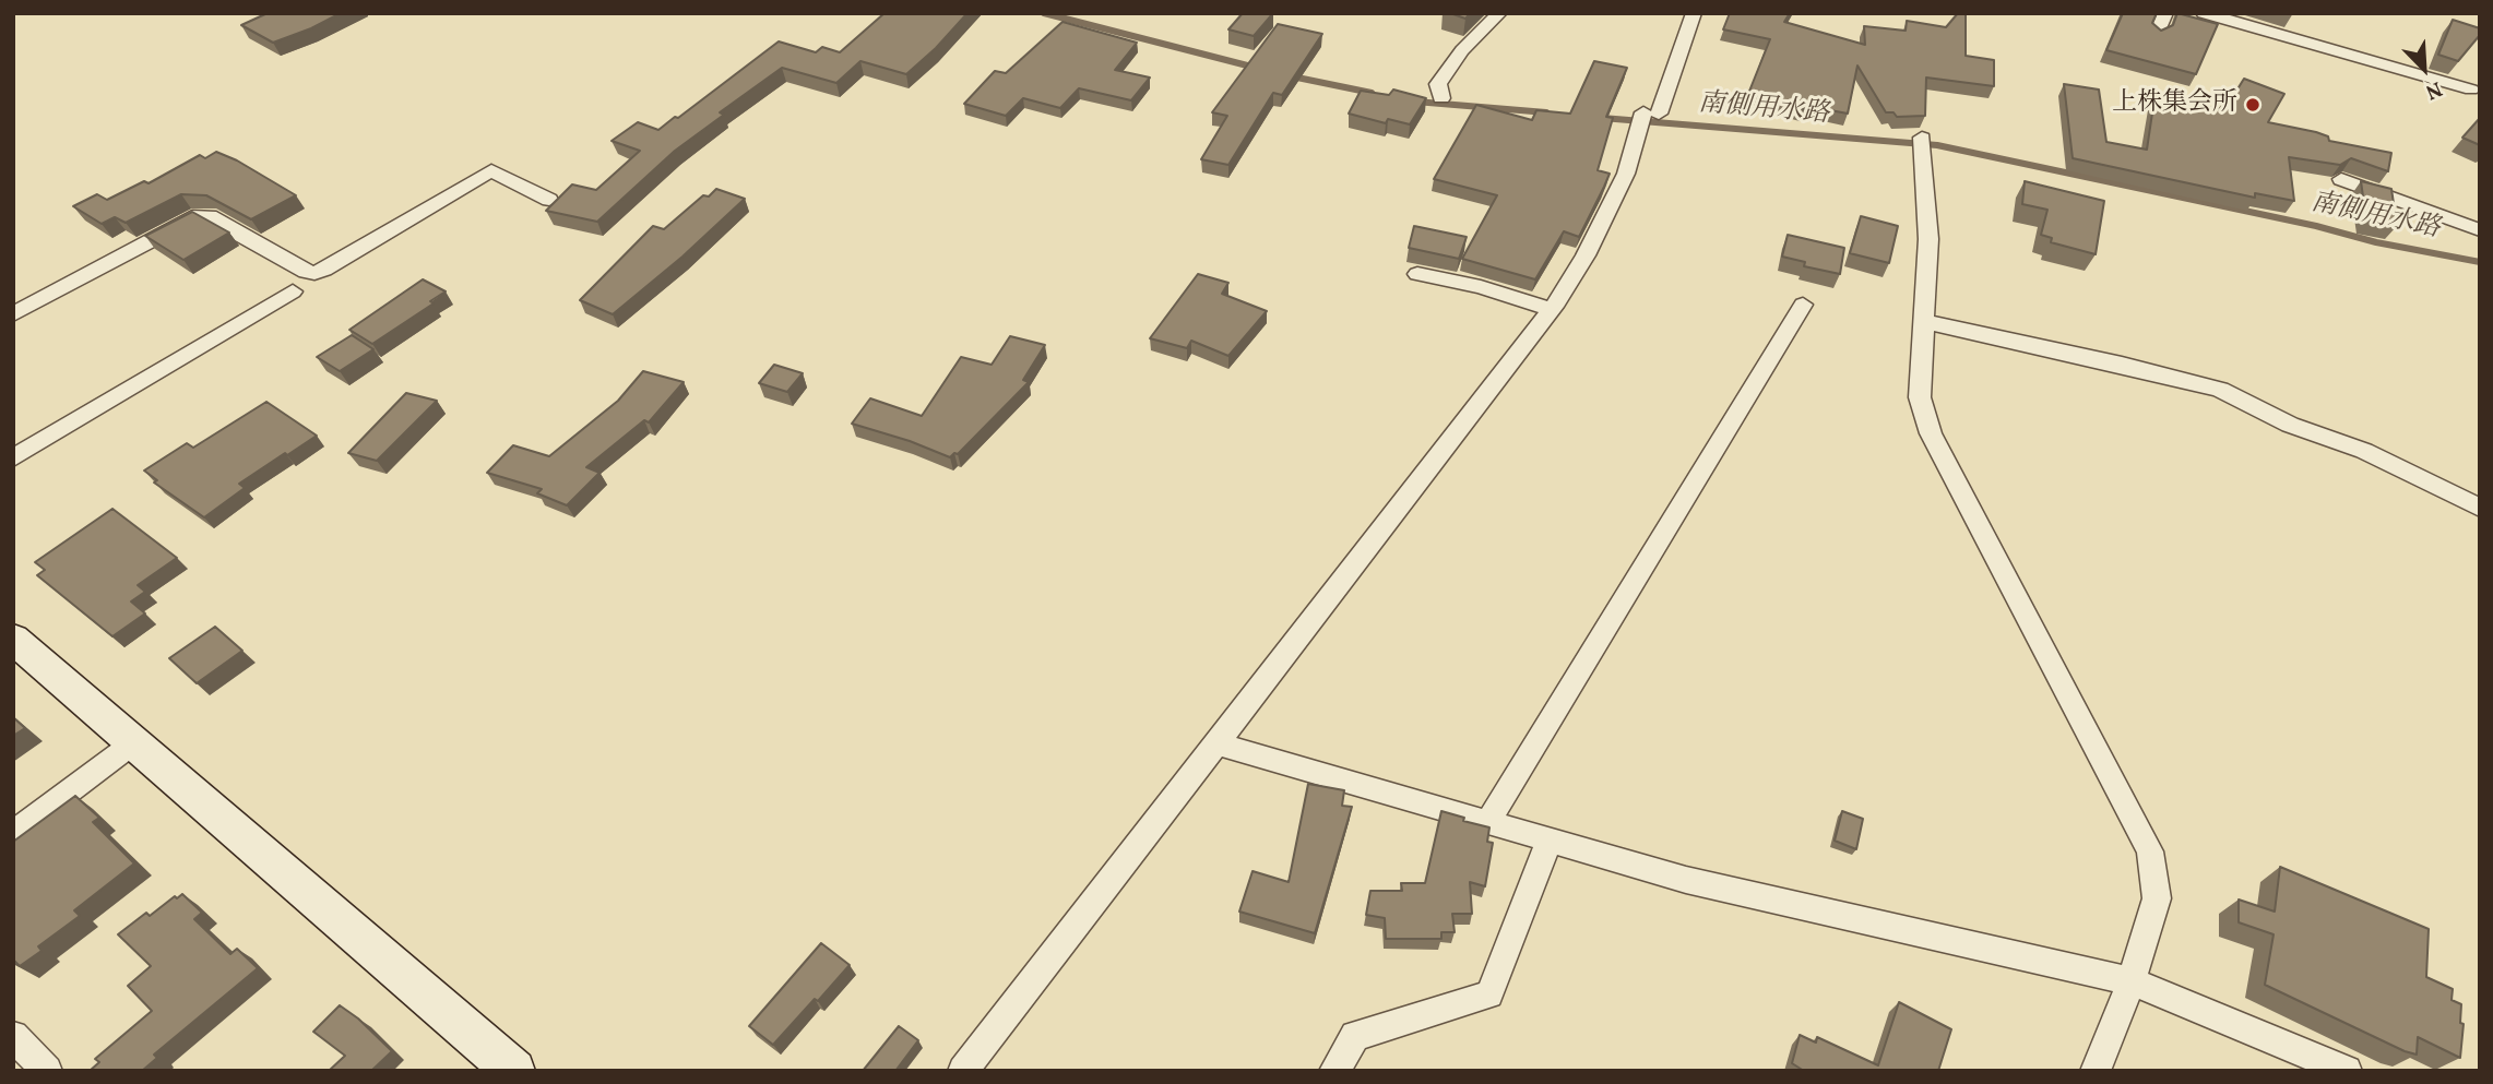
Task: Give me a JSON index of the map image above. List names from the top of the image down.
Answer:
{
  "water": ["南側用水路"],
  "places": ["上株集会所"],
  "north": "bottom right"
}
